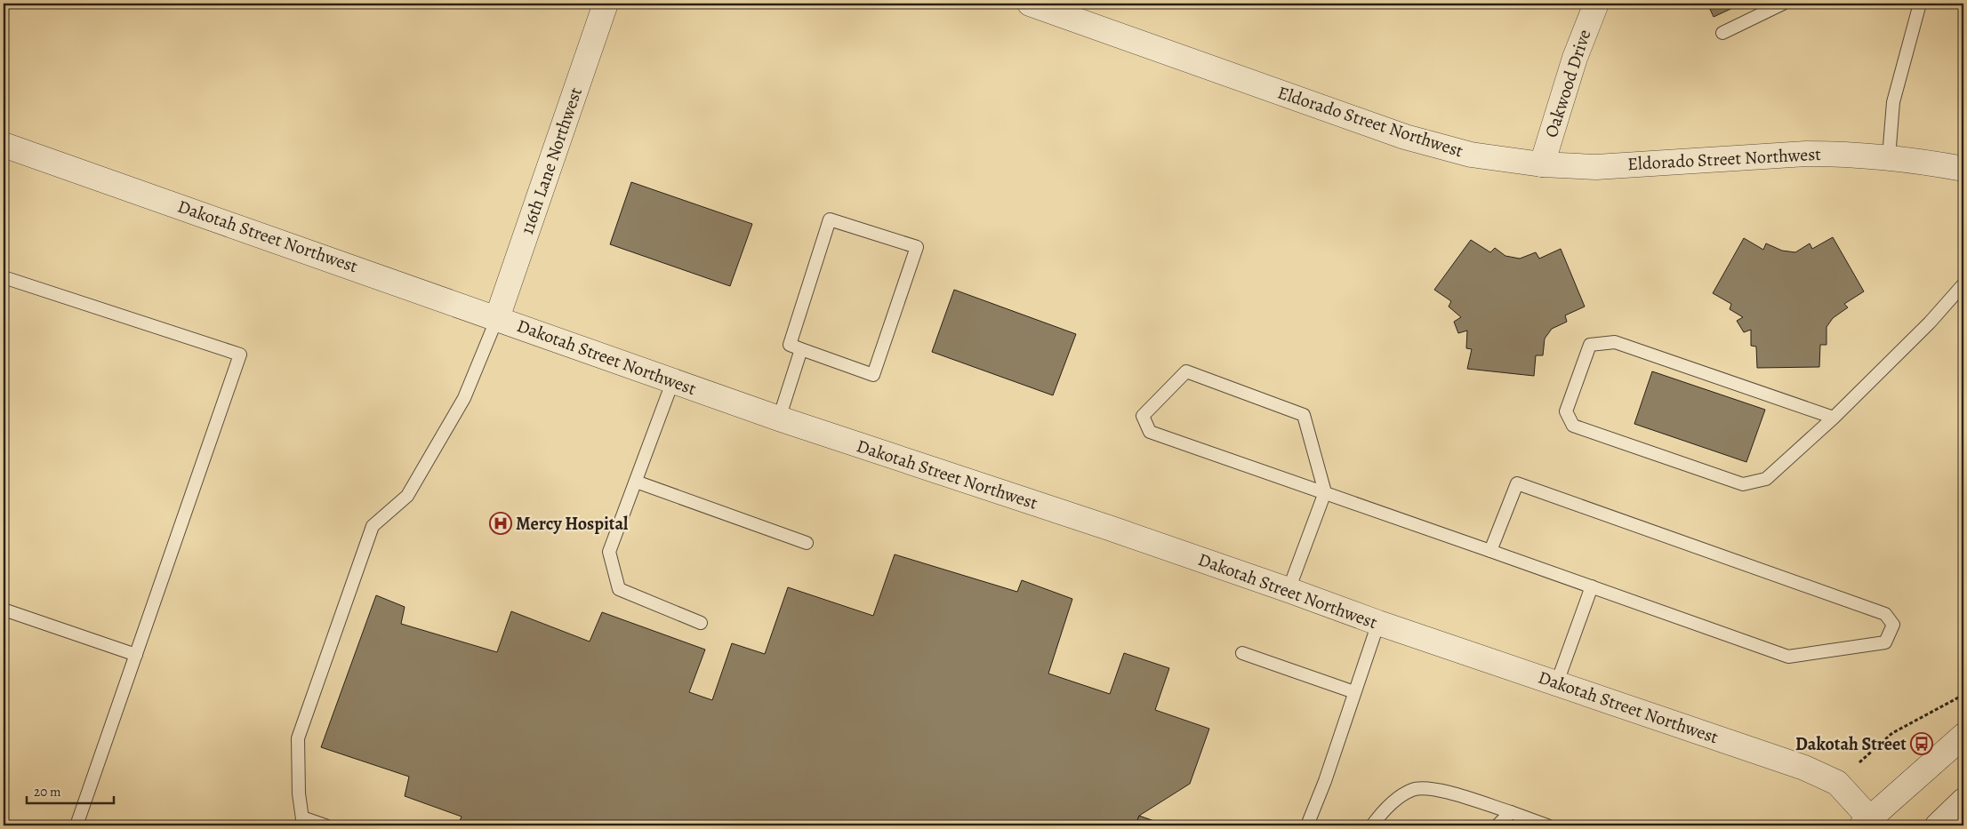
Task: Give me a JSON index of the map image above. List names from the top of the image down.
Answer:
{
  "streets": {
    "street": [
      "Oakwood Drive",
      "Eldorado Street Northwest",
      "116th Lane Northwest",
      "Dakotah Street Northwest"
    ]
  },
  "crossings": [
    ["Oakwood Drive", "Eldorado Street Northwest"],
    ["116th Lane Northwest", "Dakotah Street Northwest"]
  ],
  "places": {
    "hospital": ["Mercy Hospital"],
    "bus stop": ["Dakotah Street"]
  },
  "scale_bar": "20 m"
}
